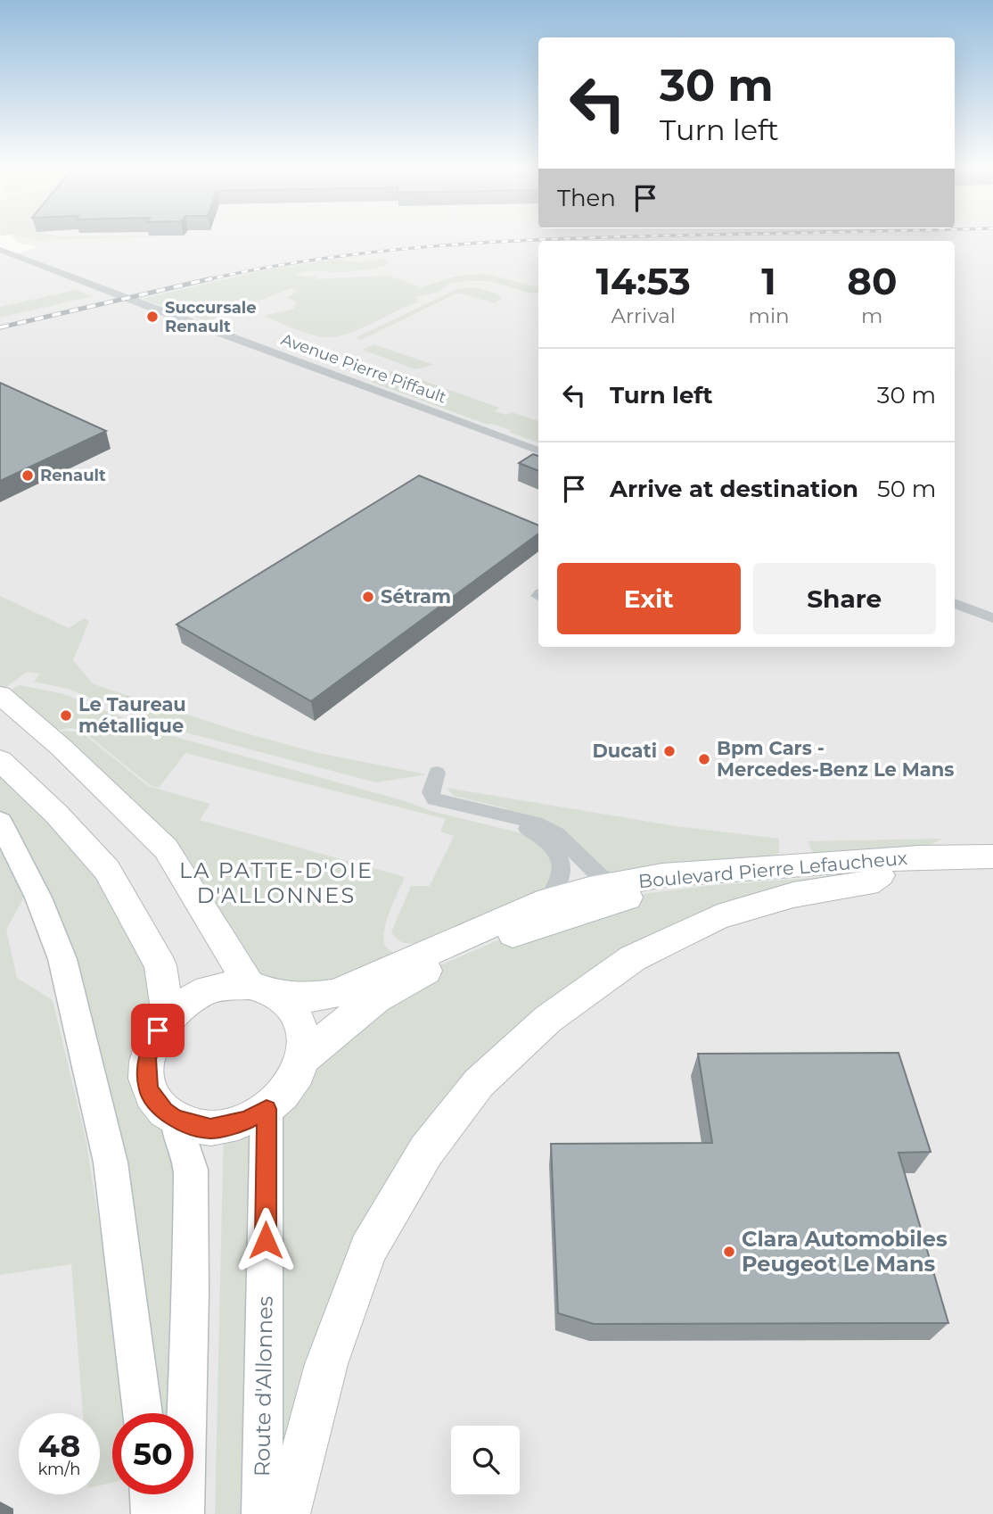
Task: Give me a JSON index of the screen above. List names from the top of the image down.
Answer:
{
  "streets": {
    "main road": ["Boulevard Pierre Lefaucheux", "Route d'Allonnes"],
    "street": ["Avenue Pierre Piffault"]
  },
  "crossings": [
    ["Boulevard Pierre Lefaucheux", "Route d'Allonnes"]
  ],
  "districts": ["LA PATTE-D'OIE D'ALLONNES"],
  "places": [
    "Succursale Renault",
    "Renault",
    "Sétram",
    "Le Taureau métallique",
    "Ducati",
    "Bpm Cars - Mercedes-Benz Le Mans",
    "Clara Automobiles Peugeot Le Mans"
  ],
  "page": {
    "turn": ["30 m", "Turn left"],
    "then": "Then",
    "eta": [
      "14:53",
      "Arrival",
      "1",
      "min",
      "80",
      "m"
    ],
    "list": [
      {
        "name": "Turn left",
        "value": "30 m"
      },
      {
        "name": "Arrive at destination",
        "value": "50 m"
      }
    ],
    "buttons": ["Exit", "Share"],
    "speed": "48 km/h",
    "limit": "50"
  }
}
